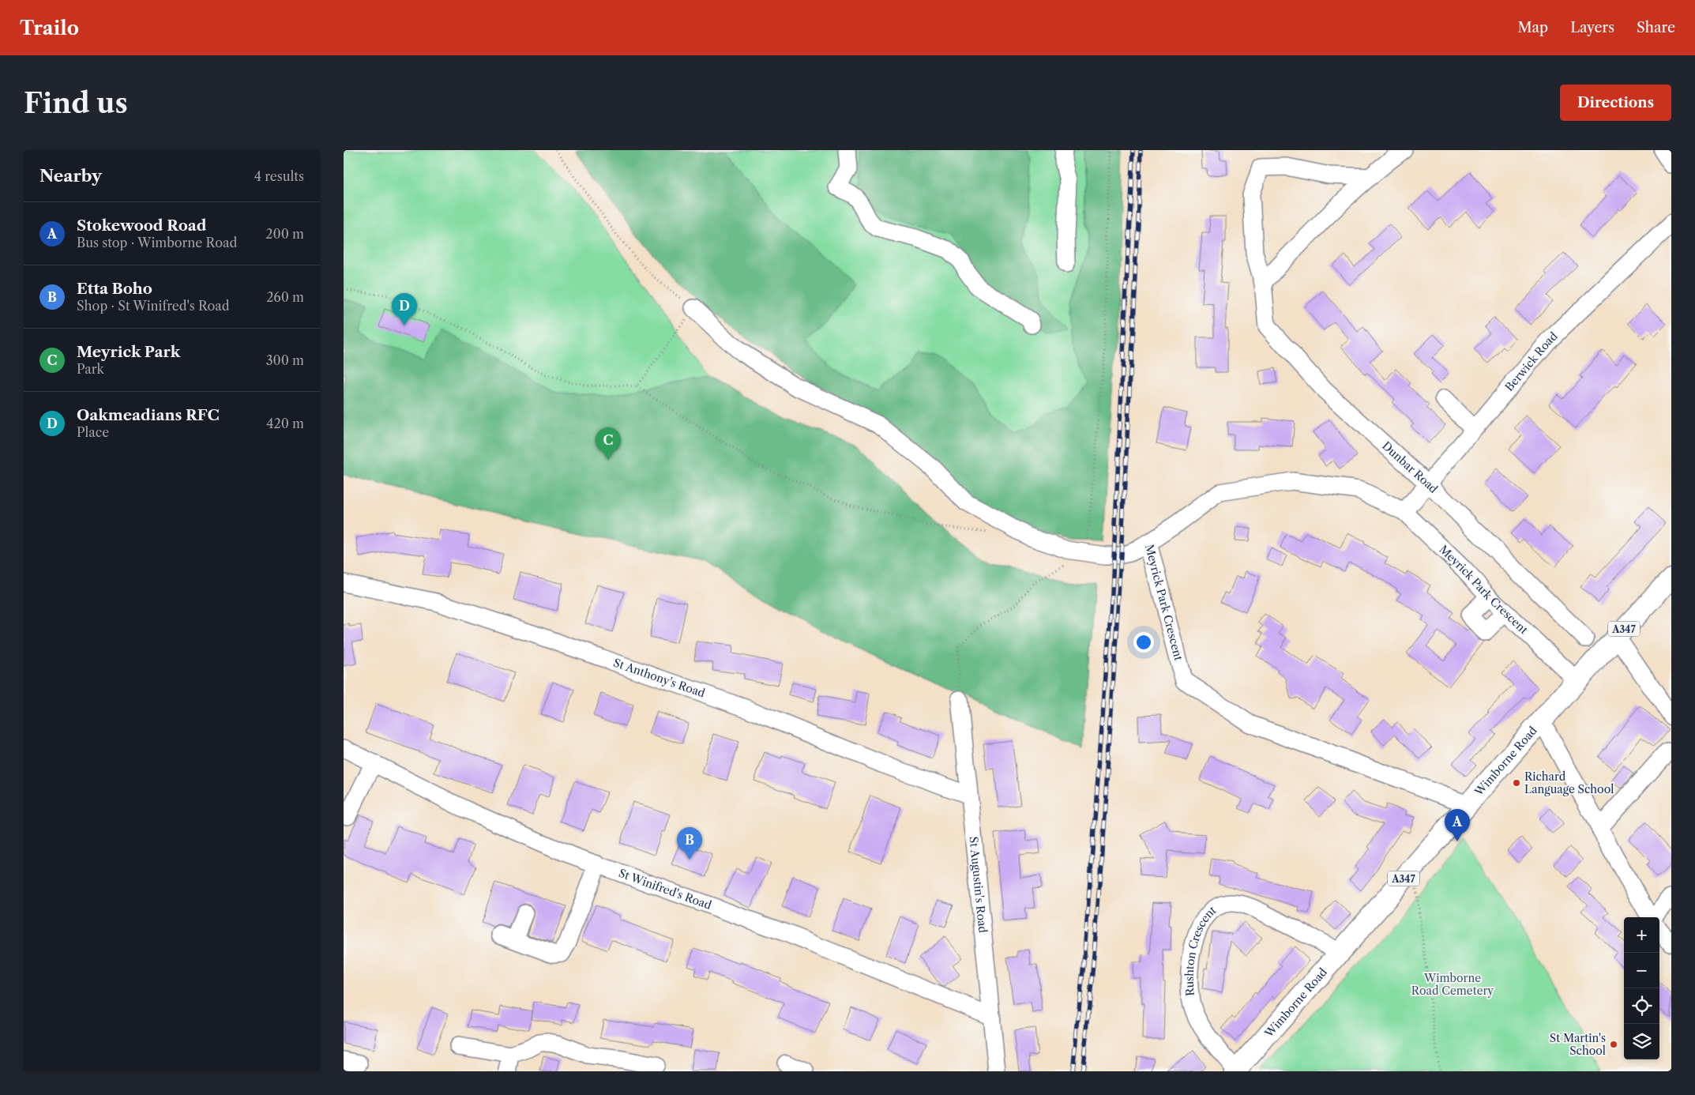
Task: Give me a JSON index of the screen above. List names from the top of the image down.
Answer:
{
  "streets": {
    "main road": ["A347", "Wimborne Road"],
    "street": [
      "Berwick Road",
      "Dunbar Road",
      "Meyrick Park Crescent",
      "St Anthony's Road",
      "St Augustin's Road",
      "St Winifred's Road",
      "Rushton Crescent"
    ]
  },
  "crossings": [
    ["Berwick Road", "Dunbar Road"],
    ["Berwick Road", "Meyrick Park Crescent"],
    ["Meyrick Park Crescent", "Wimborne Road"],
    ["St Anthony's Road", "St Augustin's Road"],
    ["Wimborne Road", "Rushton Crescent"],
    ["St Augustin's Road", "St Winifred's Road"]
  ],
  "parks": ["Wimborne Road Cemetery"],
  "places": ["Richard Language School", "St Martin's School"],
  "page": {
    "header": "Trailo",
    "nav": ["Map", "Layers", "Share"],
    "buttons": "Directions",
    "title": "Find us",
    "heading": ["Nearby", "4 results"],
    "list": [
      {
        "mark": "A",
        "name": "Stokewood Road",
        "note": "Bus stop · Wimborne Road",
        "value": "200 m"
      },
      {
        "mark": "B",
        "name": "Etta Boho",
        "note": "Shop · St Winifred's Road",
        "value": "260 m"
      },
      {
        "mark": "C",
        "name": "Meyrick Park",
        "note": "Park",
        "value": "300 m"
      },
      {
        "mark": "D",
        "name": "Oakmeadians RFC",
        "note": "Place",
        "value": "420 m"
      }
    ],
    "pins": [
      "D",
      "C",
      "A",
      "B"
    ],
    "map_buttons": ["+", "−"]
  }
}
